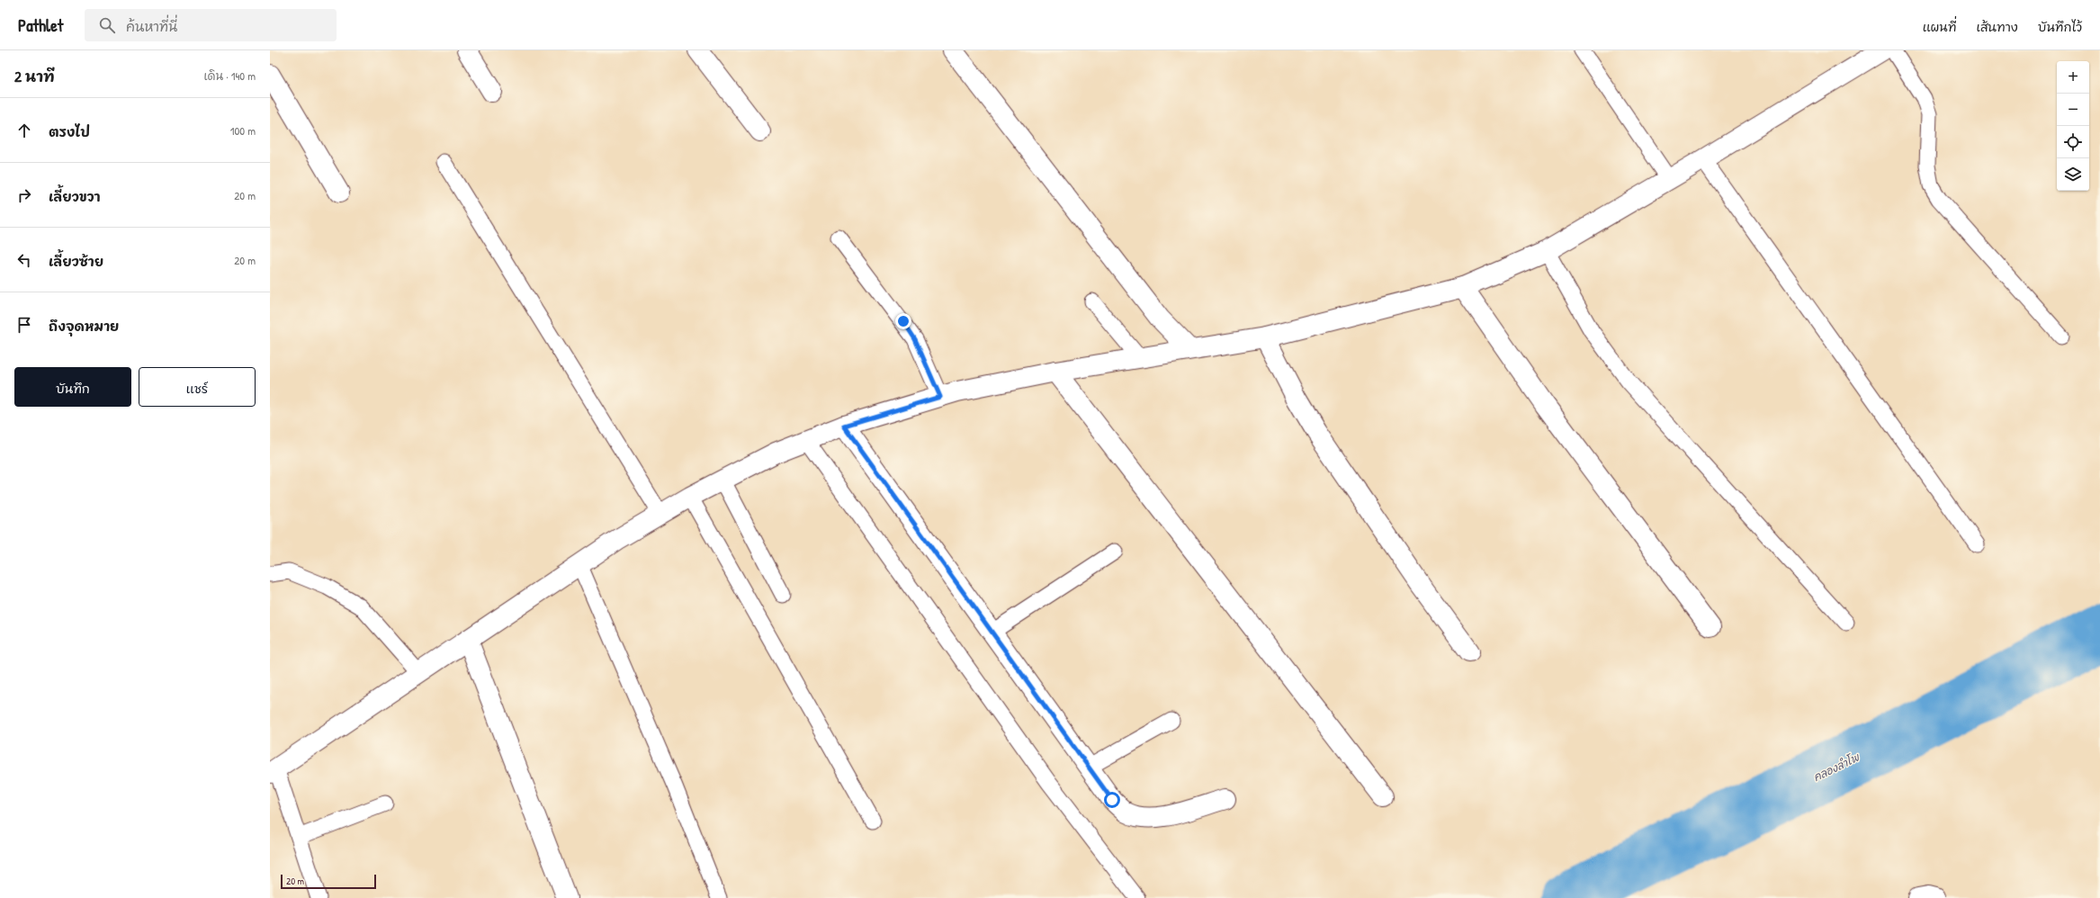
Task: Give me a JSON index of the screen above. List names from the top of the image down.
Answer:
{
  "water": ["คลองลำโพ"],
  "scale_bar": "20 m",
  "page": {
    "header": "Pathlet",
    "search": "ค้นหาที่นี่",
    "nav": ["แผนที่", "เส้นทาง", "บันทึกไว้"],
    "heading": ["2 นาที", "เดิน · 140 m"],
    "map_buttons": ["+", "−"],
    "list": [
      ["ตรงไป", "100 m"],
      ["เลี้ยวขวา", "20 m"],
      ["เลี้ยวซ้าย", "20 m"],
      "ถึงจุดหมาย"
    ],
    "buttons": ["บันทึก", "แชร์"],
    "scale": "20 m"
  }
}
